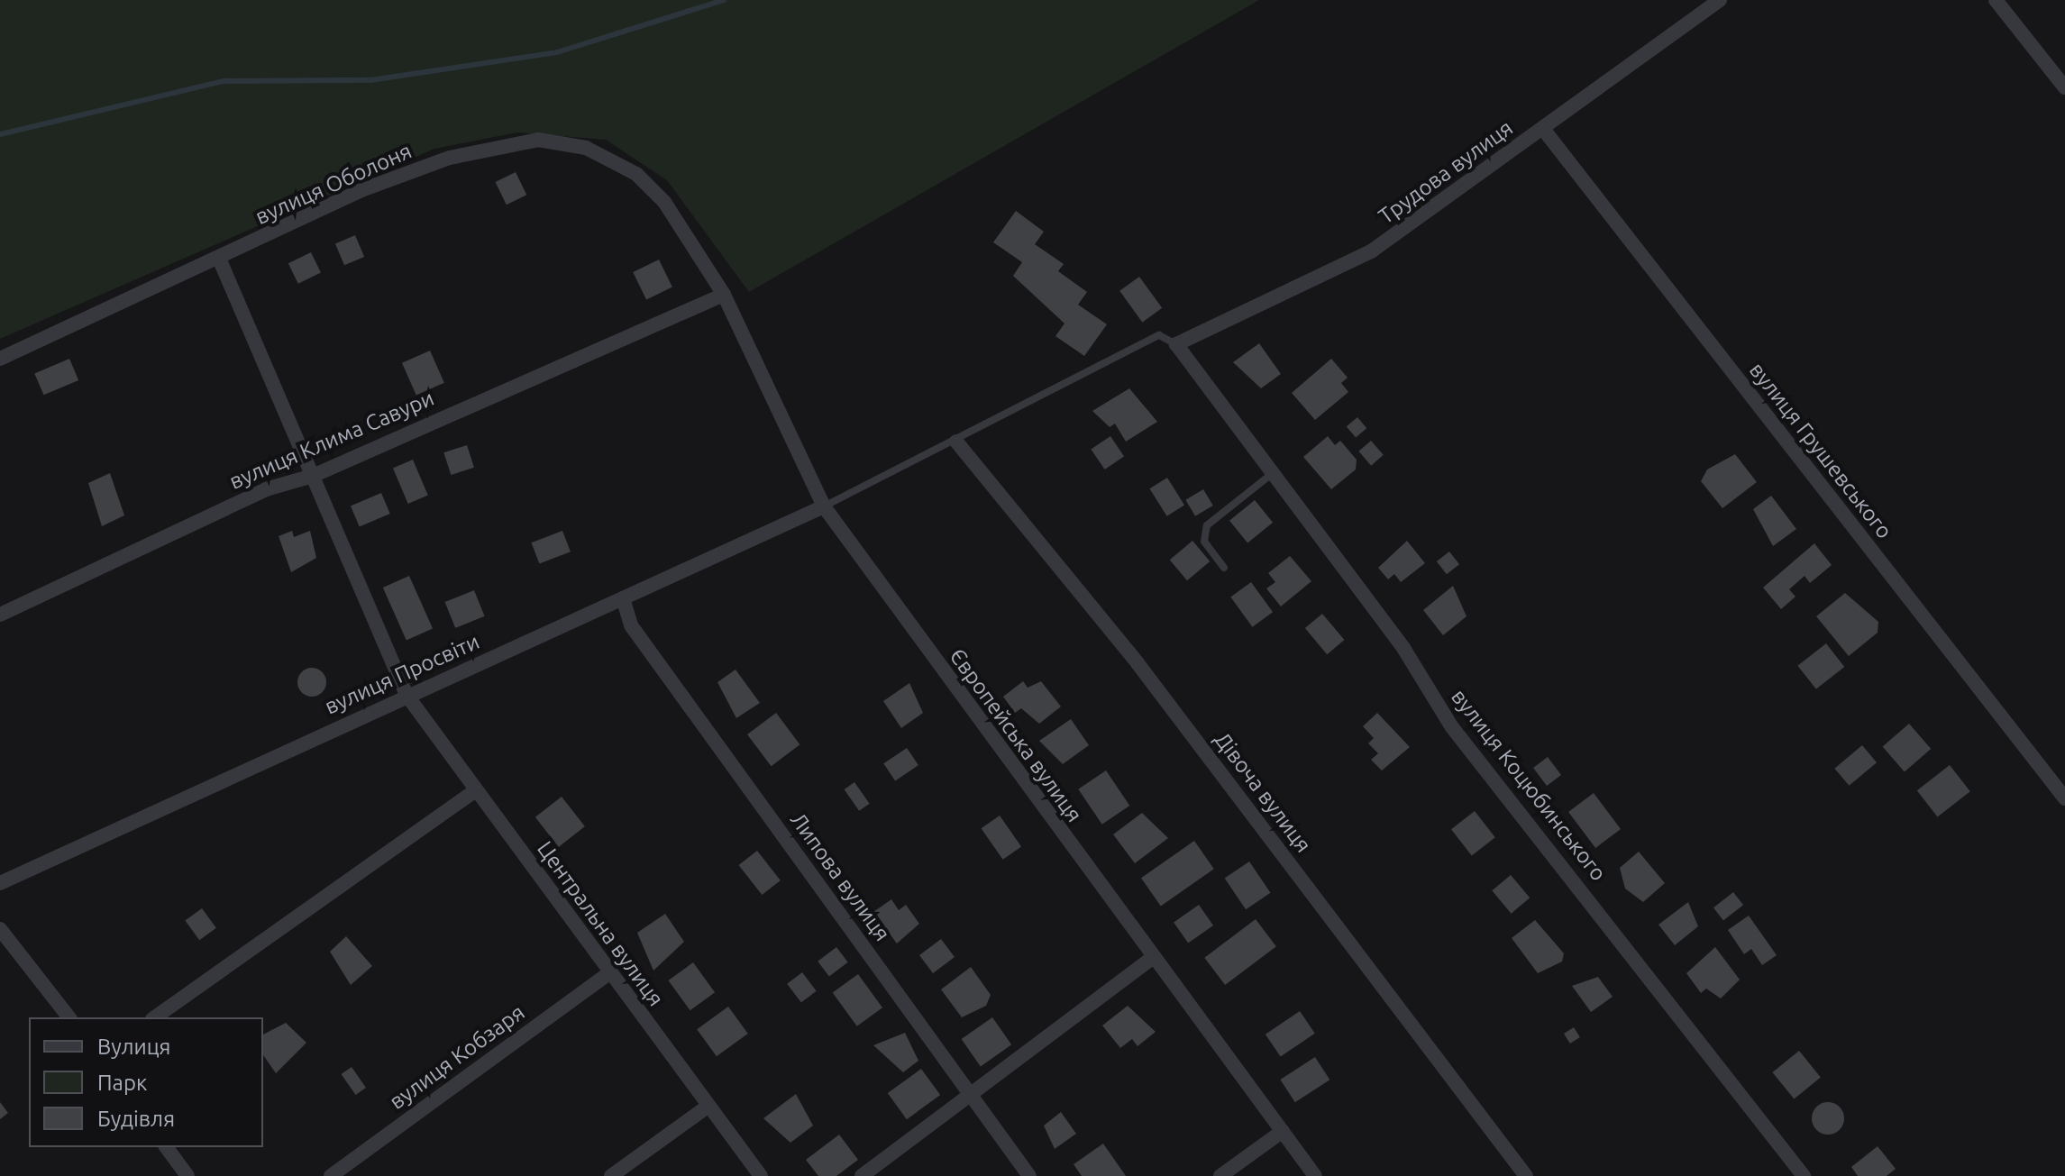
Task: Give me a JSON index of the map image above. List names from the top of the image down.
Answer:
{
  "streets": {
    "street": [
      "Трудова вулиця",
      "вулиця Оболоня",
      "вулиця Клима Савури",
      "вулиця Грушевського",
      "вулиця Просвіти",
      "Європейська вулиця",
      "вулиця Коцюбинського",
      "Дівоча вулиця",
      "Липова вулиця",
      "Центральна вулиця",
      "вулиця Кобзаря"
    ]
  },
  "crossings": [
    ["Трудова вулиця", "вулиця Грушевського"],
    ["Трудова вулиця", "вулиця Коцюбинського"],
    ["вулиця Оболоня", "вулиця Клима Савури"],
    ["вулиця Оболоня", "Європейська вулиця"],
    ["вулиця Оболоня", "Центральна вулиця"],
    ["вулиця Клима Савури", "Європейська вулиця"],
    ["вулиця Клима Савури", "Центральна вулиця"],
    ["вулиця Просвіти", "Європейська вулиця"],
    ["вулиця Просвіти", "Липова вулиця"],
    ["вулиця Просвіти", "Центральна вулиця"],
    ["Центральна вулиця", "вулиця Кобзаря"]
  ],
  "legend": ["Вулиця", "Парк", "Будівля"]
}
